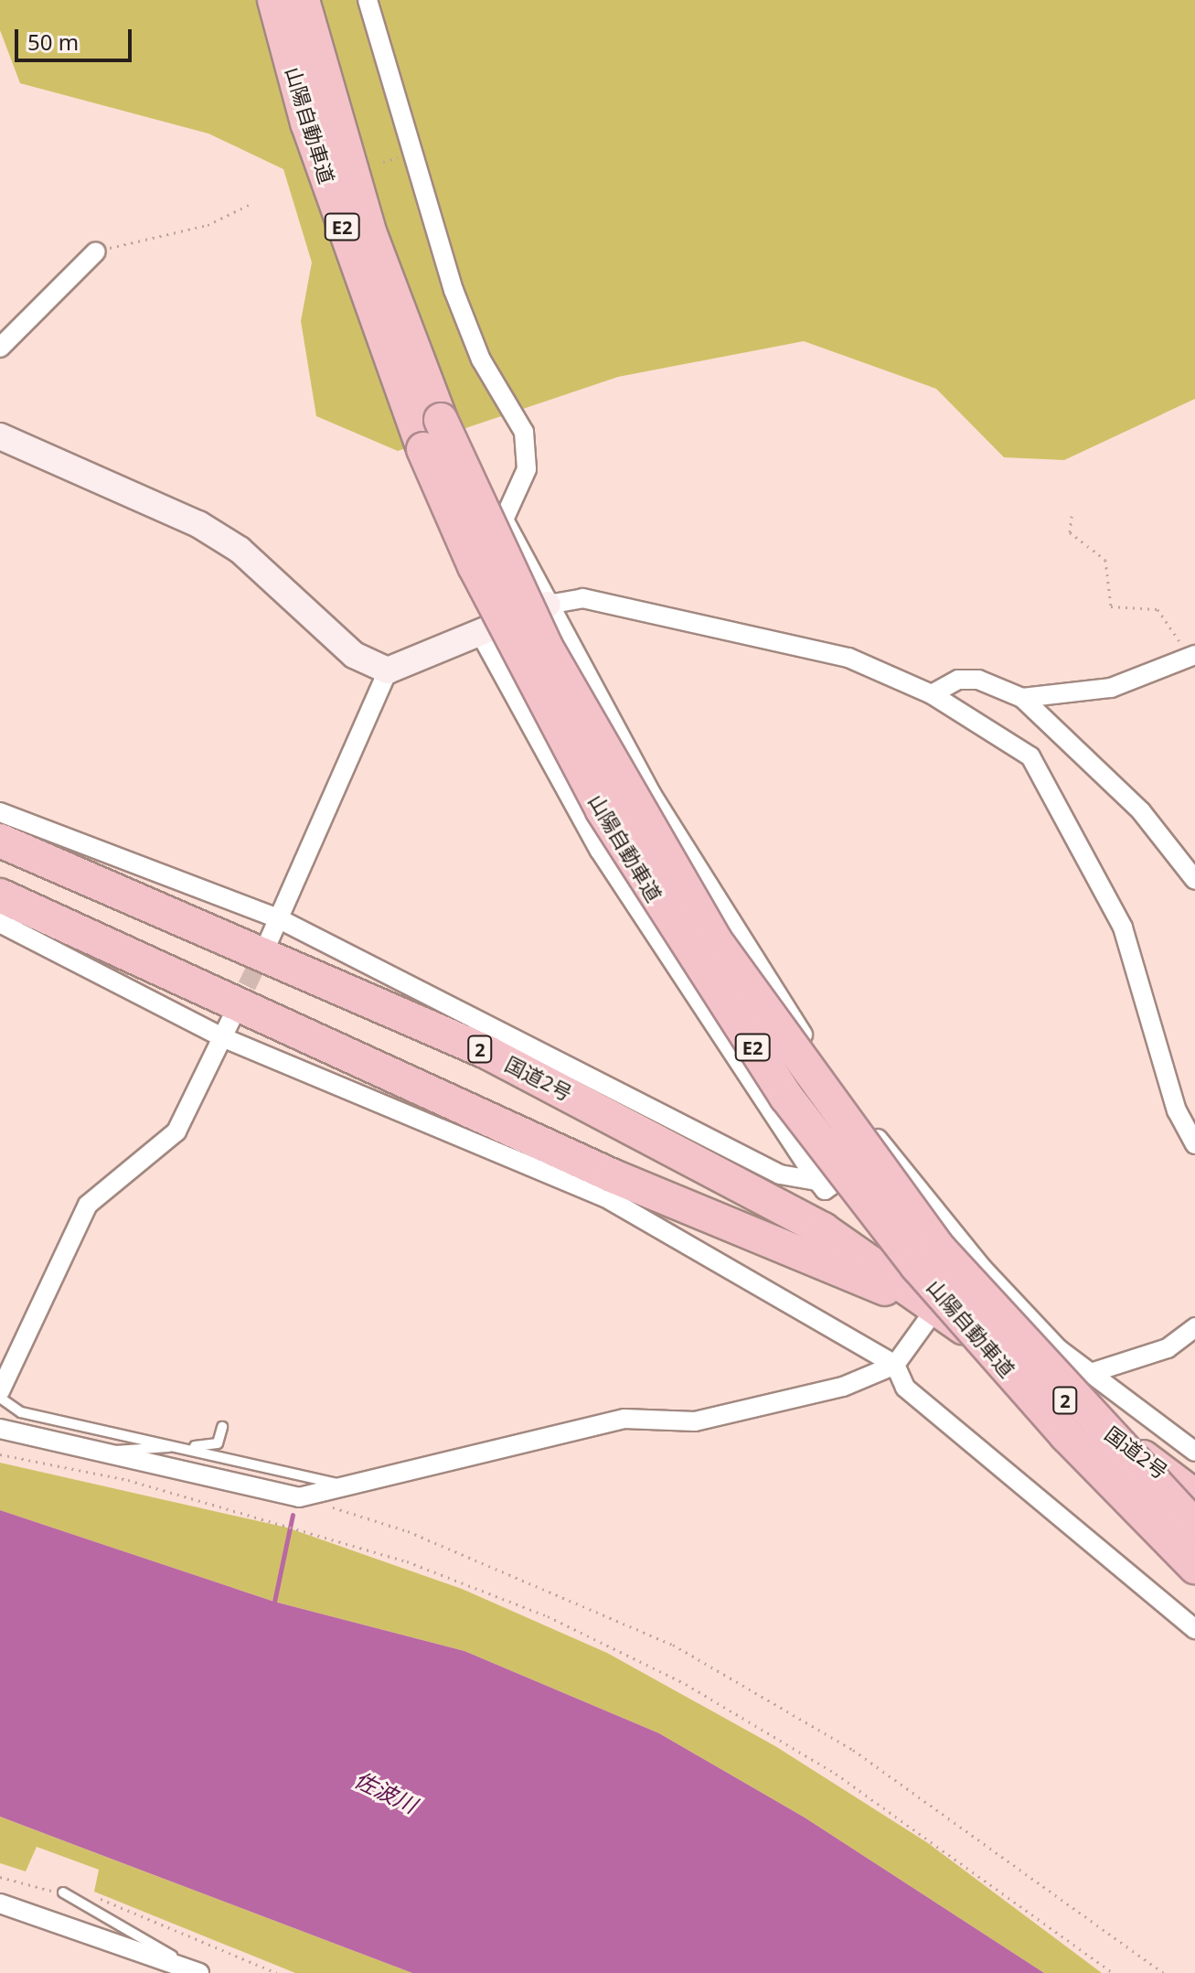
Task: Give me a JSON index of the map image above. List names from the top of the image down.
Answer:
{
  "streets": {
    "highway": [
      "山陽自動車道",
      "E2",
      "2",
      "国道2号"
    ]
  },
  "water": ["佐波川"],
  "scale_bar": "50 m"
}
